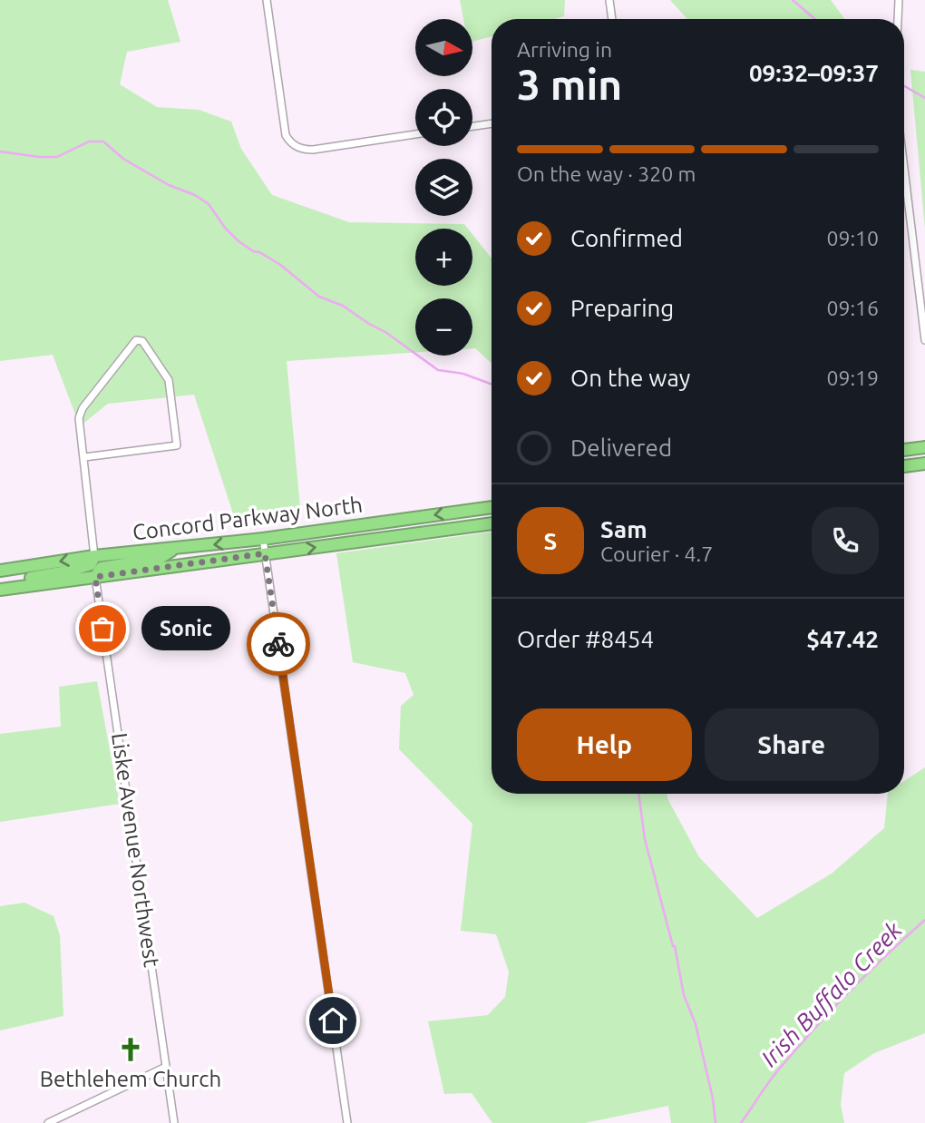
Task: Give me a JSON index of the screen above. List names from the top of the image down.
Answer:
{
  "streets": {
    "highway": ["Concord Parkway North"],
    "street": ["Liske Avenue Northwest"]
  },
  "crossings": [
    ["Concord Parkway North", "Liske Avenue Northwest"]
  ],
  "water": ["Irish Buffalo Creek"],
  "places": {
    "other": ["Sonic"],
    "church": ["Bethlehem Church"]
  },
  "north": "right",
  "page": {
    "map_buttons": ["+", "−"],
    "heading": ["3 min", "Arriving in", "09:32–09:37"],
    "panel": [
      "Sam",
      "Courier · 4.7",
      "Order #8454",
      "$47.42"
    ],
    "bar": "On the way · 320 m",
    "list": [
      ["Confirmed", "09:10"],
      ["Preparing", "09:16"],
      ["On the way", "09:19"],
      "Delivered"
    ],
    "round": "S",
    "bubble": "Sonic",
    "buttons": ["Help", "Share"]
  }
}
